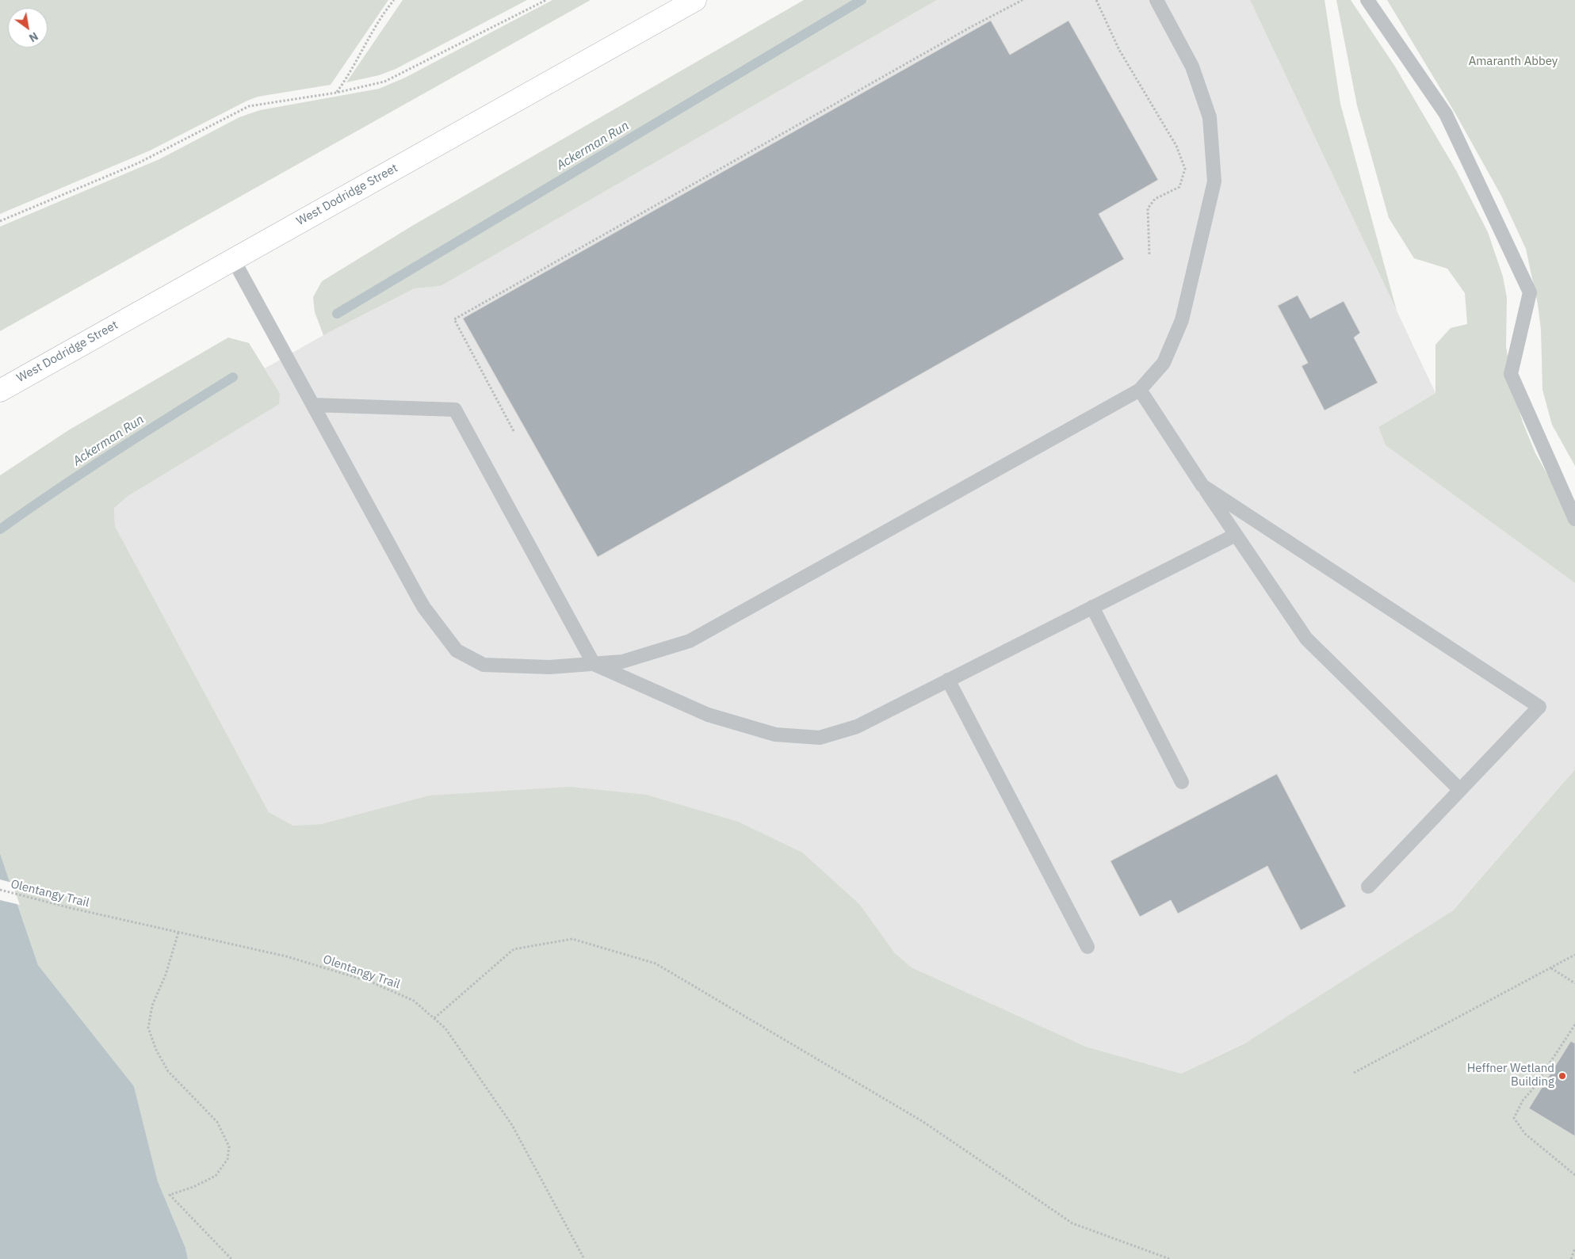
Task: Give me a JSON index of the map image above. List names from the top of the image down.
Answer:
{
  "streets": {
    "main road": ["West Dodridge Street"],
    "path": ["Olentangy Trail"]
  },
  "water": ["Ackerman Run"],
  "parks": ["Amaranth Abbey"],
  "places": ["Heffner Wetland Building"],
  "north": "bottom right"
}
